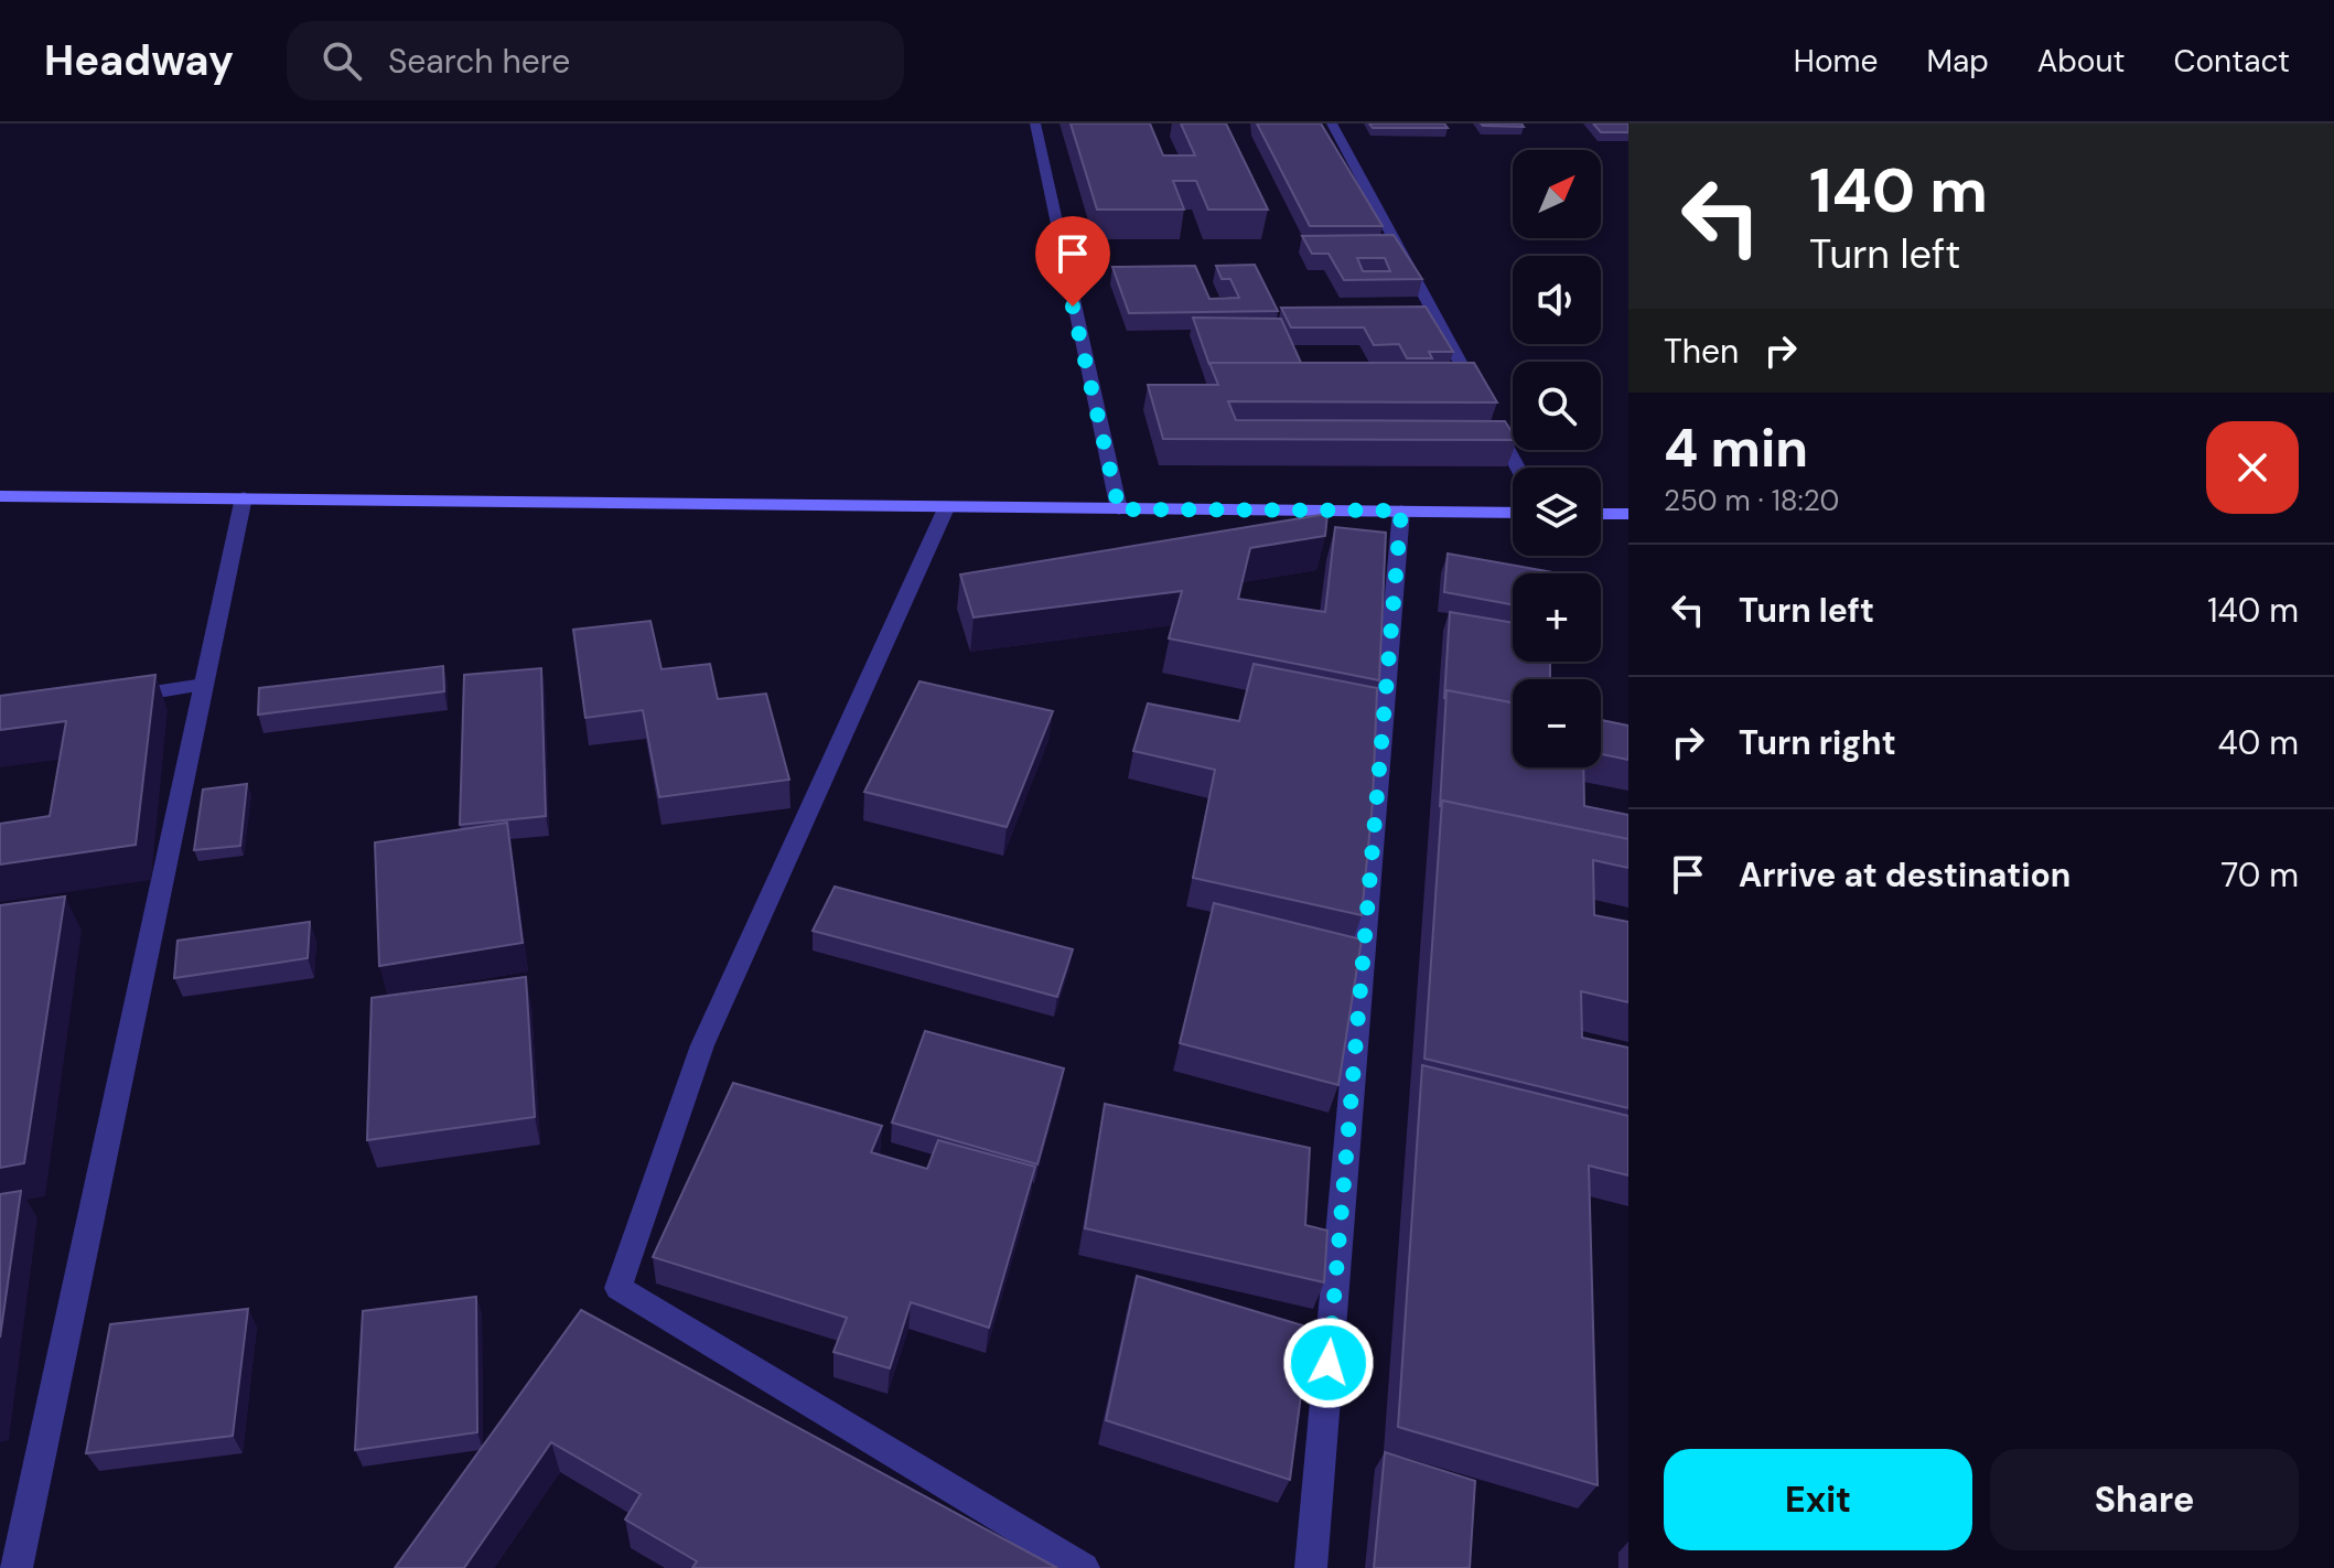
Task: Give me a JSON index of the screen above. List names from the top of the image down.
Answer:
{
  "north": "top right",
  "page": {
    "header": "Headway",
    "search": "Search here",
    "nav": [
      "Home",
      "Map",
      "About",
      "Contact"
    ],
    "turn": ["140 m", "Turn left"],
    "map_buttons": ["+", "−"],
    "then": "Then",
    "heading": ["4 min", "250 m · 18:20"],
    "list": [
      {
        "name": "Turn left",
        "value": "140 m"
      },
      {
        "name": "Turn right",
        "value": "40 m"
      },
      {
        "name": "Arrive at destination",
        "value": "70 m"
      }
    ],
    "buttons": ["Exit", "Share"]
  }
}
